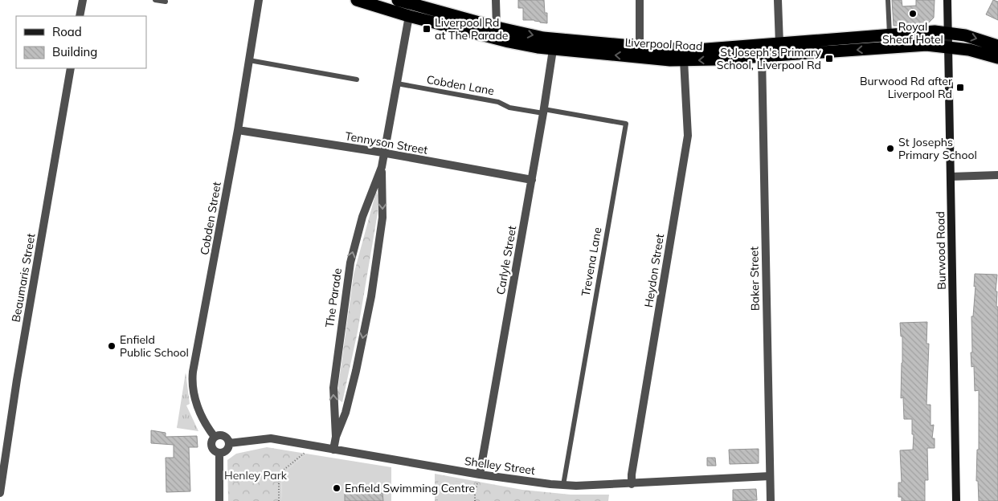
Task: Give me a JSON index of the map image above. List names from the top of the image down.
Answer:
{
  "streets": {
    "highway": ["Liverpool Road"],
    "main road": ["Burwood Road"],
    "street": [
      "Tennyson Street",
      "Cobden Street",
      "Carlyle Street",
      "Heydon Street",
      "Beaumaris Street",
      "Baker Street",
      "The Parade",
      "Shelley Street"
    ],
    "lane": ["Cobden Lane", "Trevena Lane"]
  },
  "crossings": [
    ["Liverpool Road", "Burwood Road"],
    ["Liverpool Road", "Carlyle Street"],
    ["Liverpool Road", "Heydon Street"],
    ["Liverpool Road", "Baker Street"],
    ["Liverpool Road", "The Parade"],
    ["Cobden Lane", "Carlyle Street"],
    ["Cobden Lane", "Trevena Lane"],
    ["Cobden Lane", "The Parade"],
    ["Tennyson Street", "Cobden Street"],
    ["Tennyson Street", "Carlyle Street"],
    ["Tennyson Street", "The Parade"],
    ["Cobden Street", "Shelley Street"],
    ["Carlyle Street", "Trevena Lane"],
    ["Carlyle Street", "Shelley Street"],
    ["Trevena Lane", "Shelley Street"],
    ["Heydon Street", "Shelley Street"],
    ["Baker Street", "Shelley Street"],
    ["The Parade", "Shelley Street"]
  ],
  "parks": ["Henley Park"],
  "places": {
    "other": [
      "Royal Sheaf Hotel",
      "St Josephs Primary School",
      "Enfield Public School",
      "Enfield Swimming Centre"
    ],
    "transit": ["Liverpool Rd at The Parade", "St Joseph's Primary School, Liverpool Rd", "Burwood Rd after Liverpool Rd"]
  },
  "legend": ["Road", "Building"]
}
